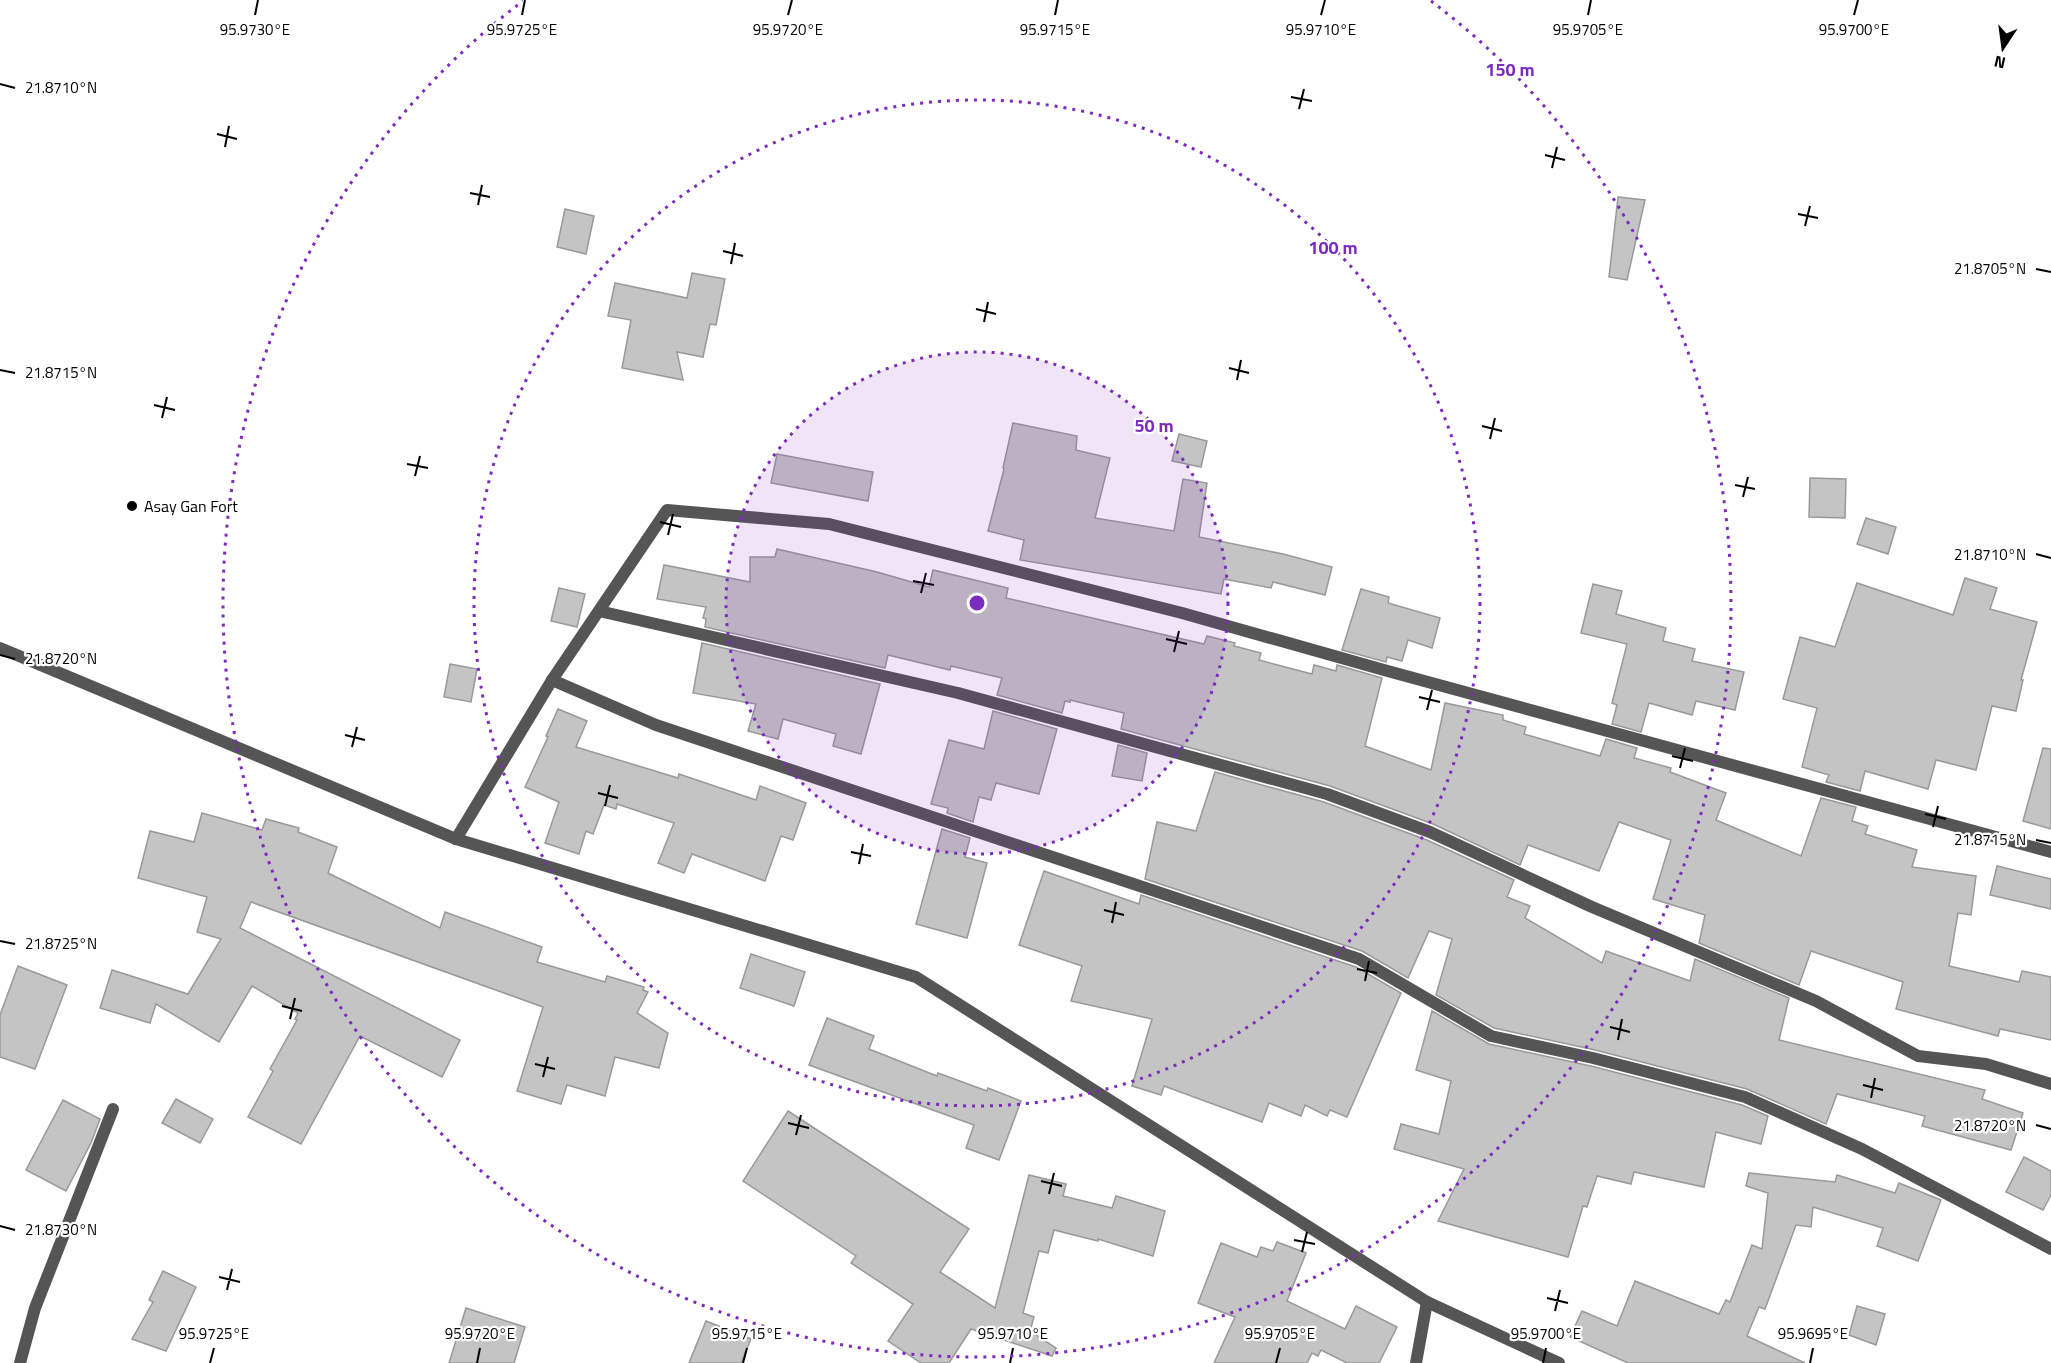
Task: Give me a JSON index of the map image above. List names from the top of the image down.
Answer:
{
  "places": ["Asay Gan Fort"],
  "north": "bottom",
  "coordinates": [
    "95.9730°E",
    "95.9725°E",
    "95.9720°E",
    "95.9715°E",
    "95.9710°E",
    "95.9705°E",
    "95.9700°E",
    "21.8710°N",
    "21.8705°N",
    "21.8715°N",
    "21.8720°N",
    "21.8725°N",
    "21.8730°N",
    "95.9695°E"
  ],
  "rings": ["150 m", "100 m", "50 m"]
}
